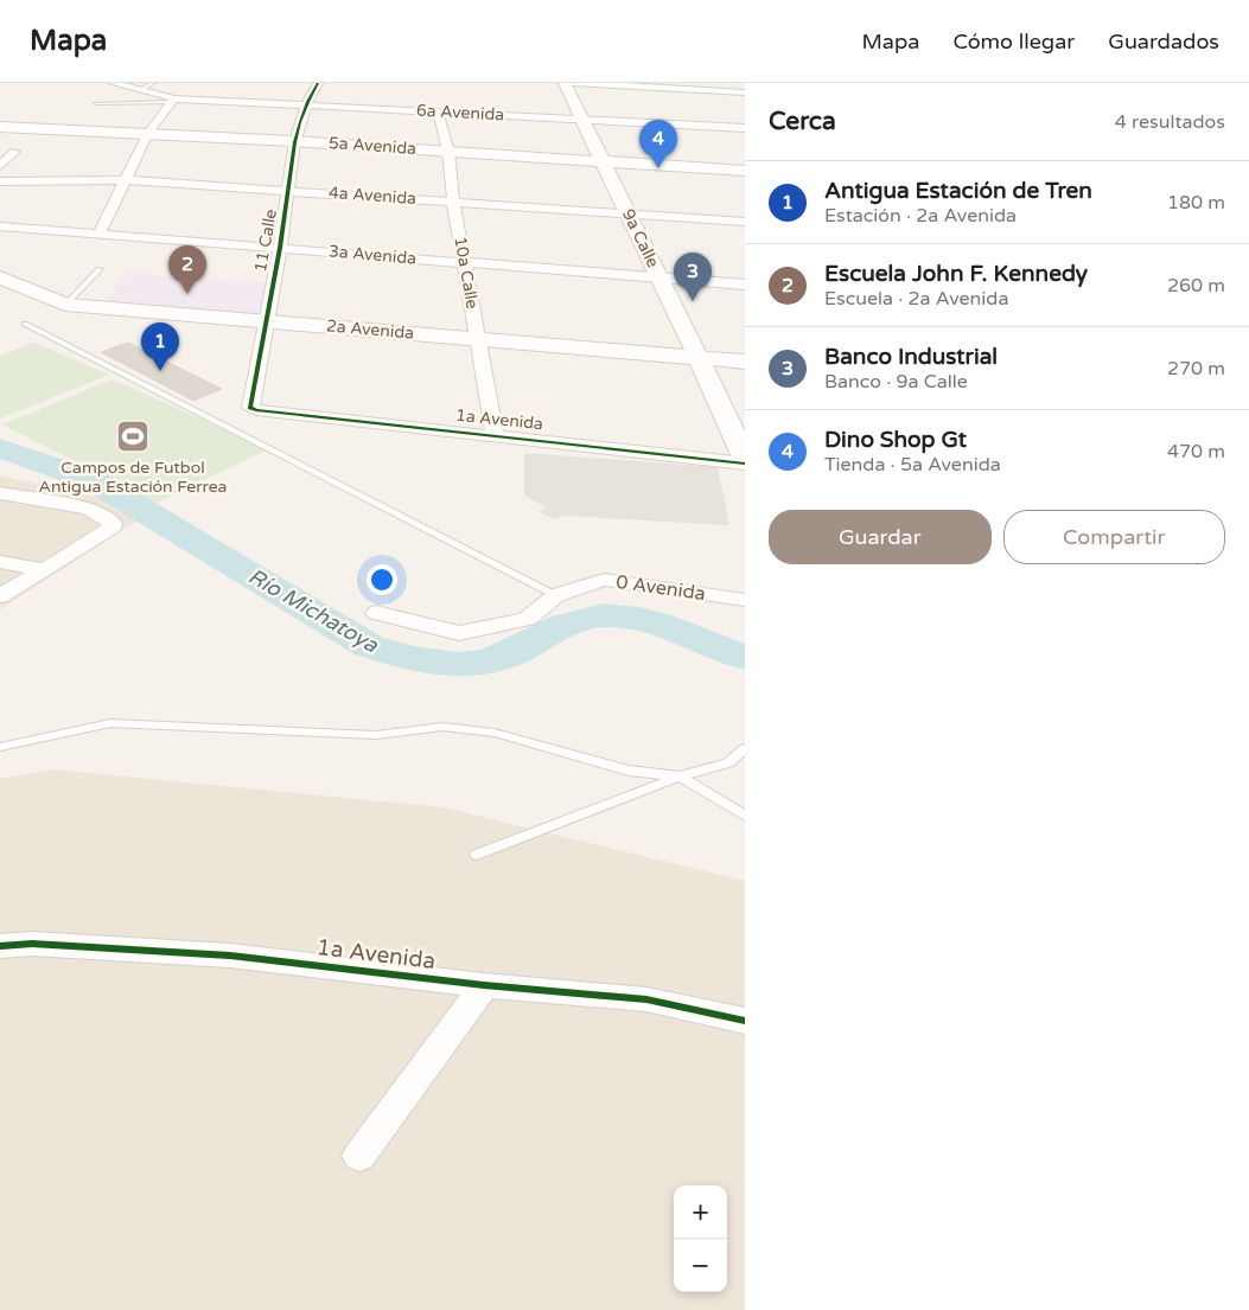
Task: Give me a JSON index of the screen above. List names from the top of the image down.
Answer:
{
  "streets": {
    "main road": ["5a Avenida", "9a Calle", "2a Avenida"],
    "street": [
      "6a Avenida",
      "4a Avenida",
      "11 Calle",
      "3a Avenida",
      "10a Calle",
      "1a Avenida",
      "0 Avenida"
    ]
  },
  "crossings": [
    ["6a Avenida", "9a Calle"],
    ["6a Avenida", "11 Calle"],
    ["6a Avenida", "10a Calle"],
    ["5a Avenida", "9a Calle"],
    ["5a Avenida", "11 Calle"],
    ["5a Avenida", "10a Calle"],
    ["4a Avenida", "9a Calle"],
    ["4a Avenida", "11 Calle"],
    ["4a Avenida", "10a Calle"],
    ["9a Calle", "3a Avenida"],
    ["9a Calle", "2a Avenida"],
    ["11 Calle", "3a Avenida"],
    ["11 Calle", "2a Avenida"],
    ["11 Calle", "1a Avenida"],
    ["3a Avenida", "10a Calle"],
    ["10a Calle", "2a Avenida"],
    ["10a Calle", "1a Avenida"]
  ],
  "water": ["Río Michatoya"],
  "places": {
    "sports": ["Campos de Futbol Antigua Estación Ferrea"]
  },
  "page": {
    "header": "Mapa",
    "nav": ["Mapa", "Cómo llegar", "Guardados"],
    "heading": ["Cerca", "4 resultados"],
    "pins": [
      "4",
      "2",
      "3",
      "1"
    ],
    "list": [
      {
        "mark": "1",
        "name": "Antigua Estación de Tren",
        "note": "Estación · 2a Avenida",
        "value": "180 m"
      },
      {
        "mark": "2",
        "name": "Escuela John F. Kennedy",
        "note": "Escuela · 2a Avenida",
        "value": "260 m"
      },
      {
        "mark": "3",
        "name": "Banco Industrial",
        "note": "Banco · 9a Calle",
        "value": "270 m"
      },
      {
        "mark": "4",
        "name": "Dino Shop Gt",
        "note": "Tienda · 5a Avenida",
        "value": "470 m"
      }
    ],
    "buttons": ["Guardar", "Compartir"],
    "map_buttons": ["+", "−"]
  }
}
